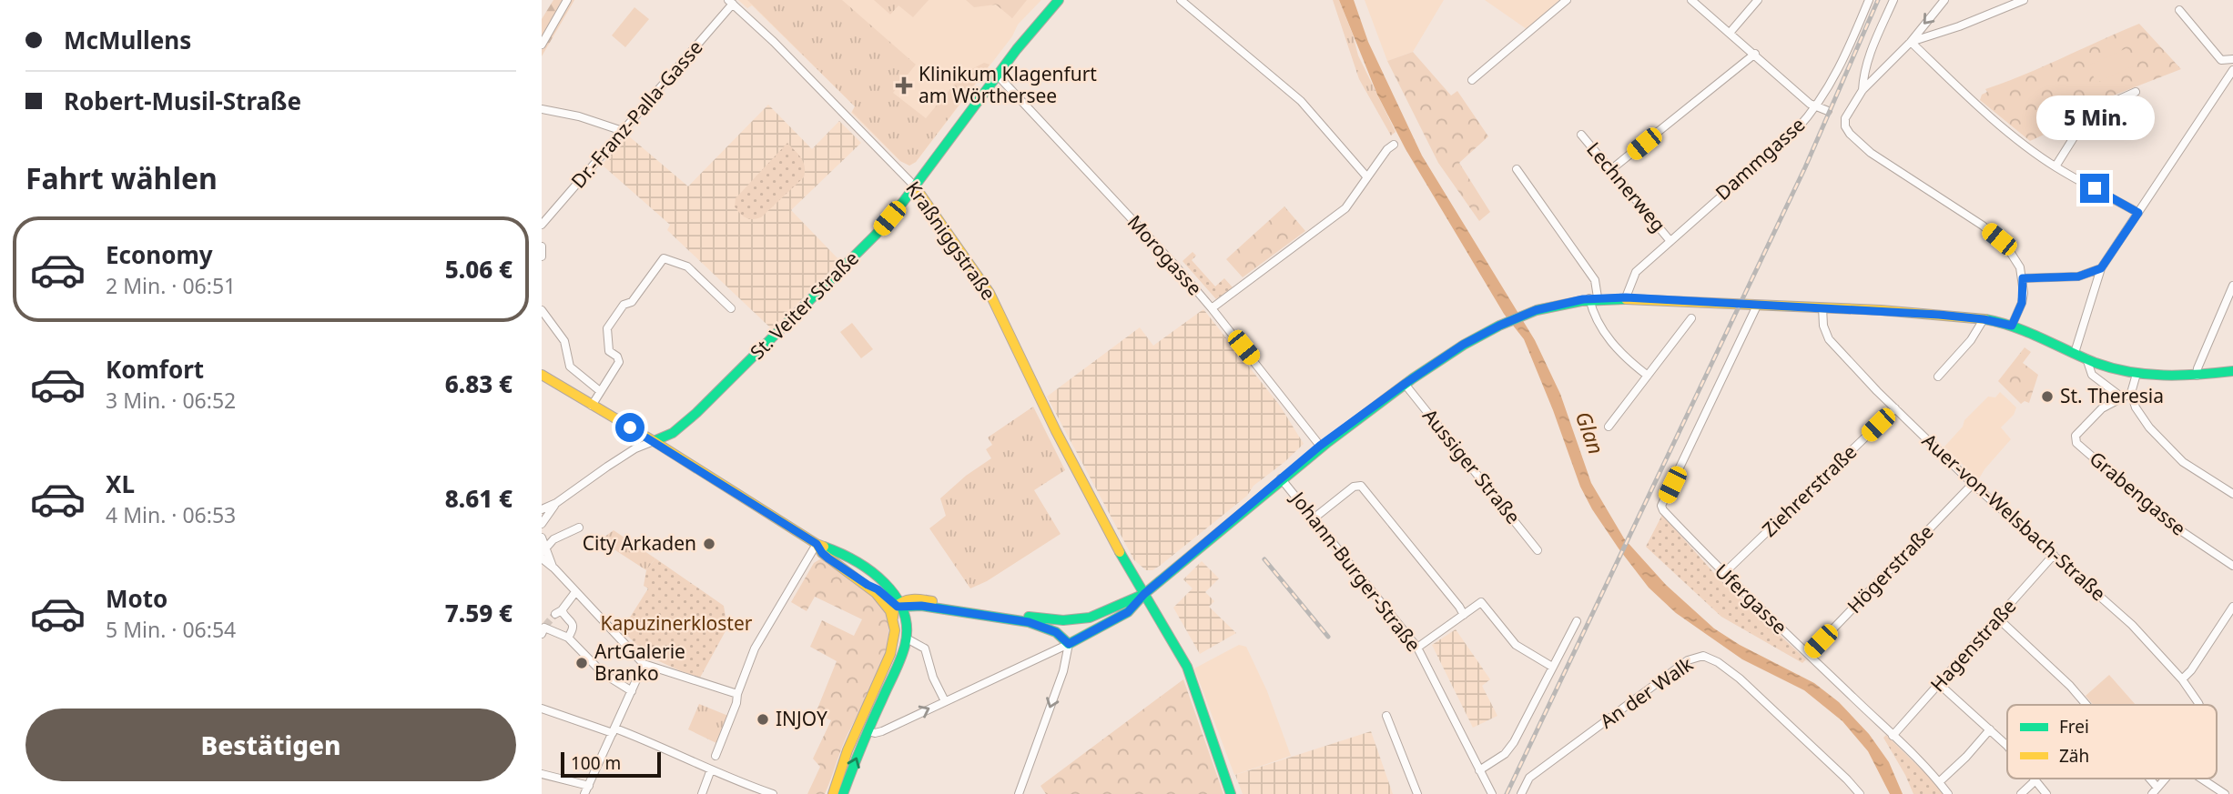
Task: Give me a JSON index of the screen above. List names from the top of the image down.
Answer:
{
  "streets": {
    "main road": ["Kraßniggstraße", "St. Veiter Straße"],
    "street": [
      "Dr.-Franz-Palla-Gasse",
      "Dammgasse",
      "Lechnerweg",
      "Morogasse",
      "Aussiger Straße",
      "Ziehrerstraße",
      "Grabengasse",
      "Auer-von-Welsbach-Straße",
      "Högerstraße",
      "Johann-Burger-Straße",
      "Ufergasse",
      "Hagenstraße",
      "An der Walk"
    ]
  },
  "crossings": [
    ["Dr.-Franz-Palla-Gasse", "Kraßniggstraße"],
    ["Dammgasse", "Lechnerweg"],
    ["Kraßniggstraße", "St. Veiter Straße"],
    ["Morogasse", "St. Veiter Straße"],
    ["Ziehrerstraße", "Auer-von-Welsbach-Straße"],
    ["Ziehrerstraße", "Ufergasse"],
    ["Auer-von-Welsbach-Straße", "Högerstraße"],
    ["Auer-von-Welsbach-Straße", "Hagenstraße"],
    ["Högerstraße", "Ufergasse"],
    ["Ufergasse", "Hagenstraße"]
  ],
  "water": ["Glan"],
  "parks": ["Kapuzinerkloster"],
  "places": {
    "health": ["Klinikum Klagenfurt am Wörthersee"],
    "other": [
      "St. Theresia",
      "City Arkaden",
      "ArtGalerie Branko",
      "INJOY"
    ]
  },
  "legend": ["Frei", "Zäh"],
  "scale_bar": "100 m",
  "page": {
    "banner": ["McMullens", "Robert-Musil-Straße"],
    "bubble": "5 Min.",
    "heading": "Fahrt wählen",
    "list": [
      {
        "name": "Economy",
        "note": "2 Min. · 06:51",
        "value": "5.06 €"
      },
      {
        "name": "Komfort",
        "note": "3 Min. · 06:52",
        "value": "6.83 €"
      },
      {
        "name": "XL",
        "note": "4 Min. · 06:53",
        "value": "8.61 €"
      },
      {
        "name": "Moto",
        "note": "5 Min. · 06:54",
        "value": "7.59 €"
      }
    ],
    "buttons": "Bestätigen",
    "scale": "100 m"
  }
}
